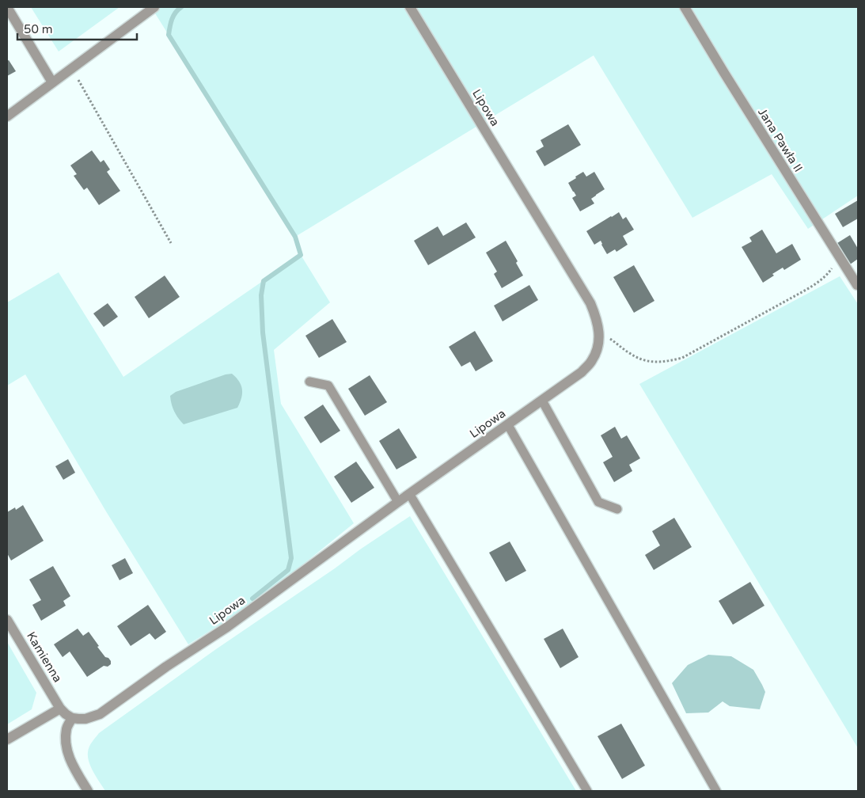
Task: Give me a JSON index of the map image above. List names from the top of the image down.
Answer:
{
  "streets": {
    "street": ["Lipowa", "Jana Pawła II", "Kamienna"]
  },
  "scale_bar": "50 m"
}
